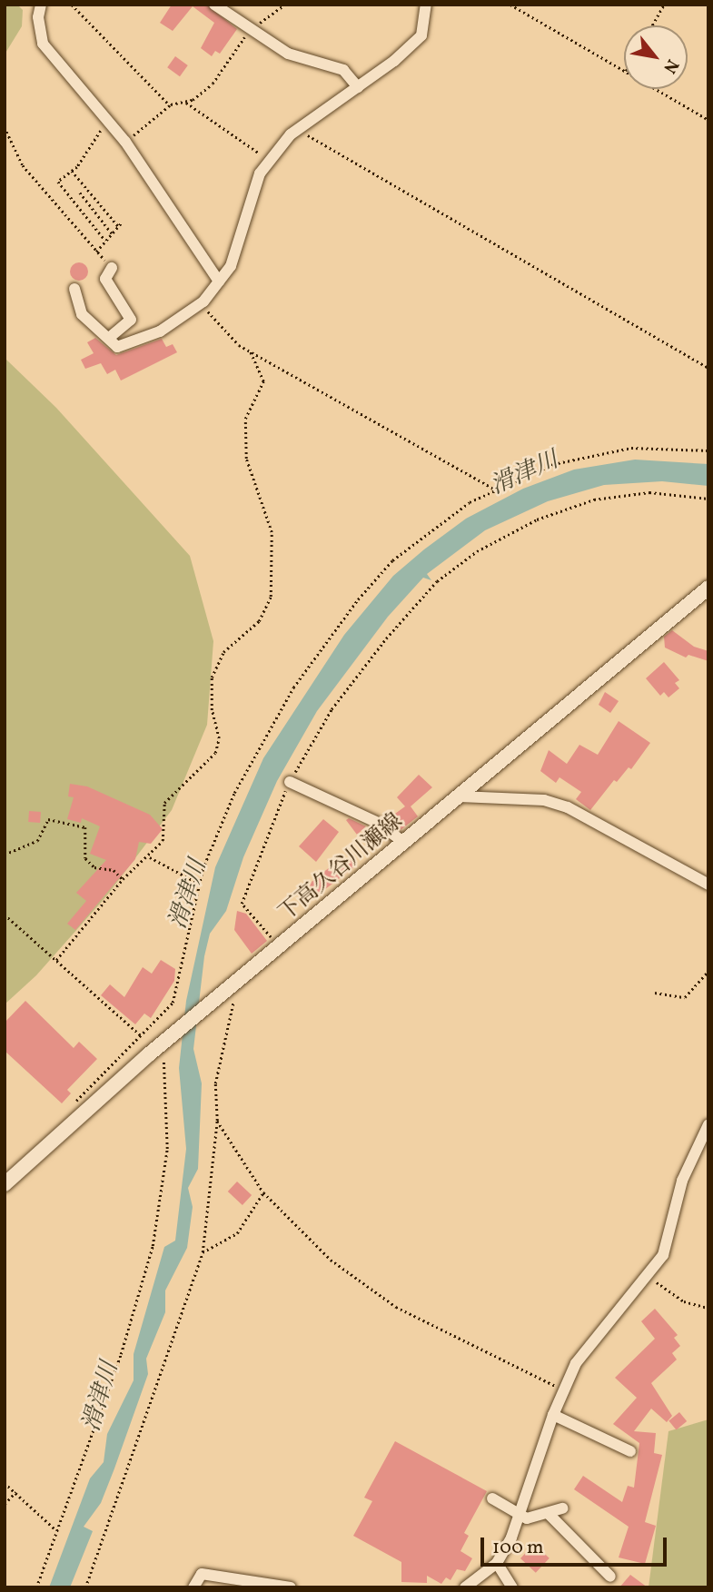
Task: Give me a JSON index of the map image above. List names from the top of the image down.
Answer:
{
  "streets": {
    "main road": ["下高久谷川瀬線"]
  },
  "water": ["滑津川"],
  "scale_bar": "100 m",
  "north": "bottom right"
}
